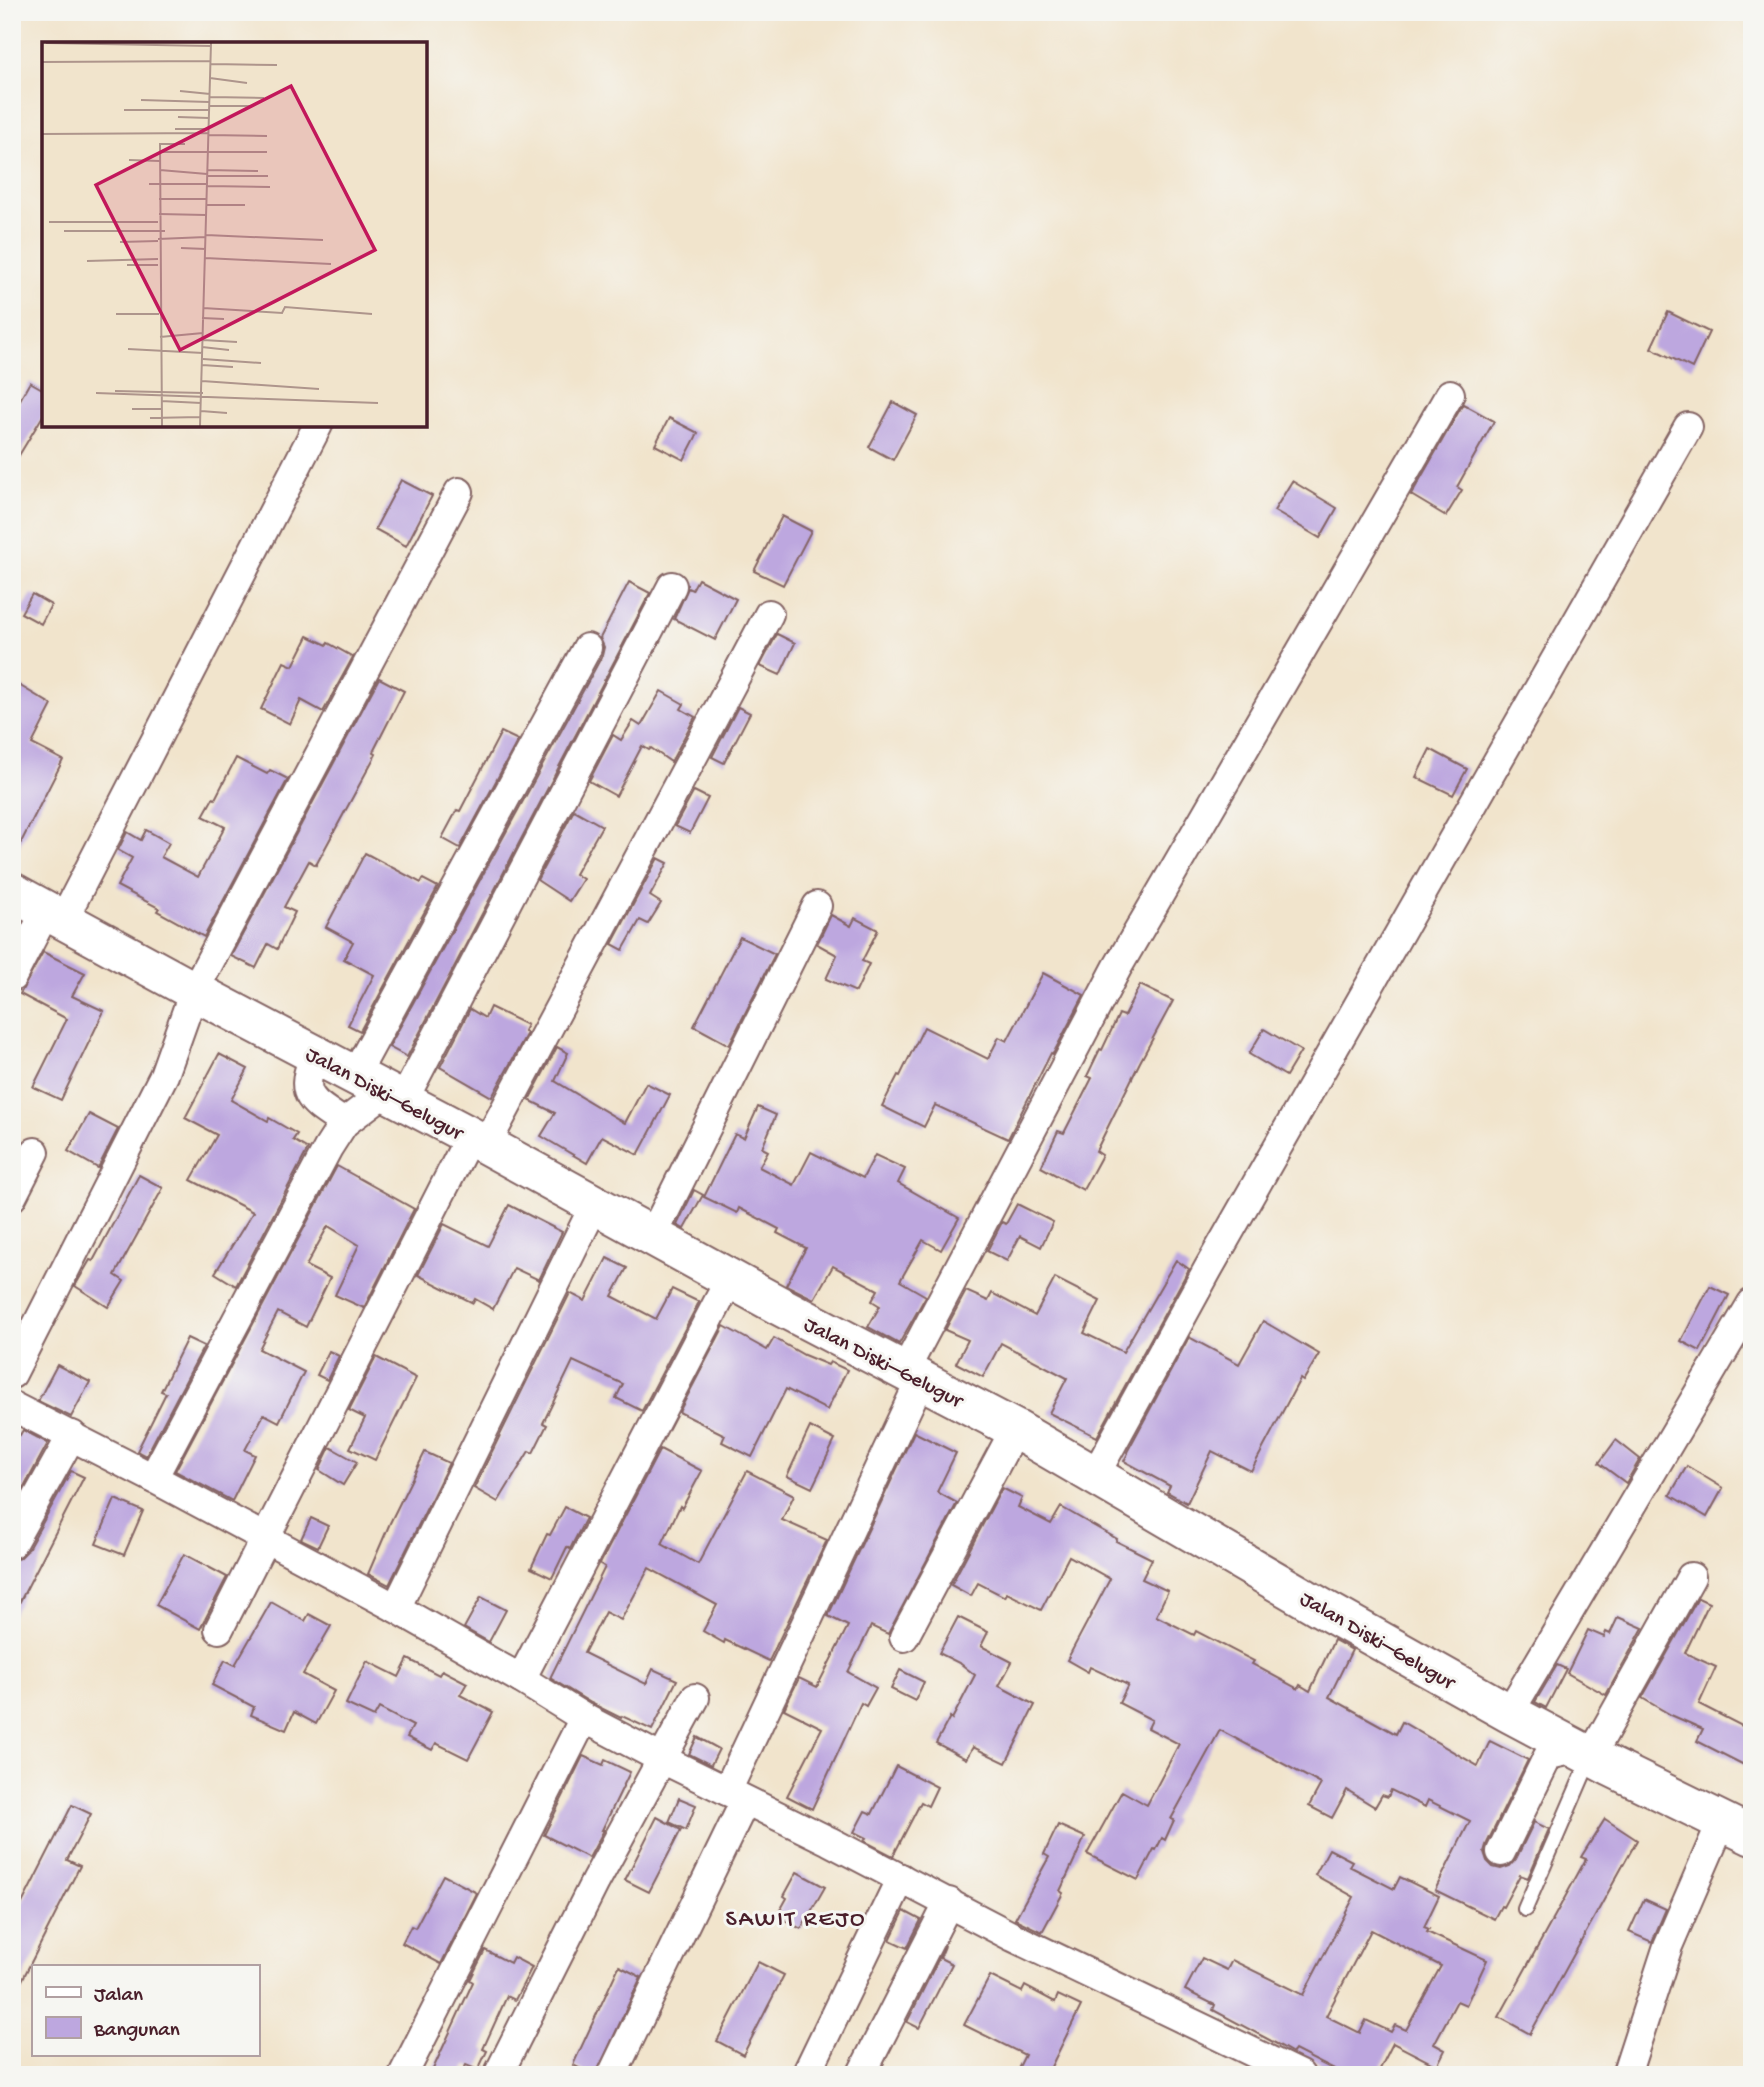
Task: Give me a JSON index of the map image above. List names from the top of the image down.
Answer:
{
  "streets": {
    "main road": ["Jalan Diski–Gelugur"]
  },
  "districts": ["SAWIT REJO"],
  "legend": ["Jalan", "Bangunan"]
}
